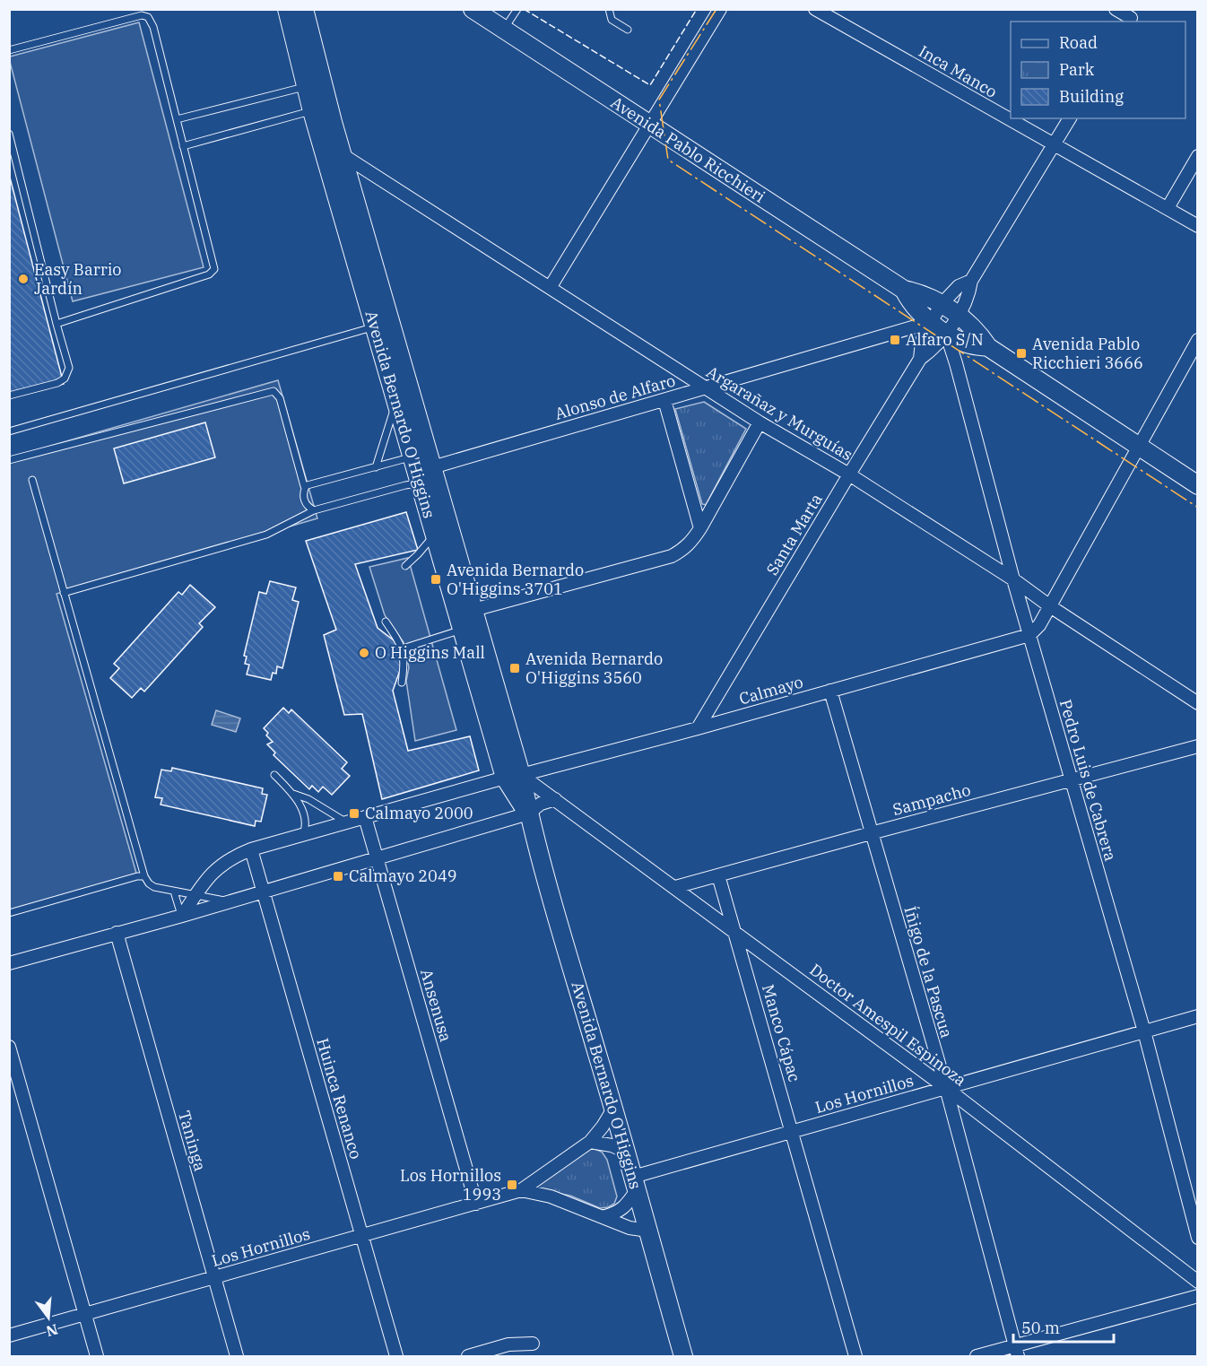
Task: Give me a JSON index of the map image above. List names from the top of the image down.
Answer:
{
  "streets": {
    "main road": ["Avenida Pablo Ricchieri", "Avenida Bernardo O'Higgins"],
    "street": [
      "Inca Manco",
      "Alonso de Alfaro",
      "Argarañaz y Murguías",
      "Santa Marta",
      "Calmayo",
      "Pedro Luis de Cabrera",
      "Sampacho",
      "Íñigo de la Pascua",
      "Ansenusa",
      "Doctor Amespil Espinoza",
      "Manco Cápac",
      "Los Hornillos",
      "Huinca Renanco",
      "Taninga"
    ]
  },
  "crossings": [
    ["Inca Manco", "Santa Marta"],
    ["Avenida Pablo Ricchieri", "Alonso de Alfaro"],
    ["Avenida Pablo Ricchieri", "Santa Marta"],
    ["Avenida Pablo Ricchieri", "Pedro Luis de Cabrera"],
    ["Alonso de Alfaro", "Argarañaz y Murguías"],
    ["Alonso de Alfaro", "Avenida Bernardo O'Higgins"],
    ["Alonso de Alfaro", "Santa Marta"],
    ["Argarañaz y Murguías", "Avenida Bernardo O'Higgins"],
    ["Argarañaz y Murguías", "Santa Marta"],
    ["Argarañaz y Murguías", "Pedro Luis de Cabrera"],
    ["Avenida Bernardo O'Higgins", "Calmayo"],
    ["Avenida Bernardo O'Higgins", "Doctor Amespil Espinoza"],
    ["Avenida Bernardo O'Higgins", "Los Hornillos"],
    ["Santa Marta", "Calmayo"],
    ["Santa Marta", "Pedro Luis de Cabrera"],
    ["Calmayo", "Pedro Luis de Cabrera"],
    ["Calmayo", "Íñigo de la Pascua"],
    ["Calmayo", "Ansenusa"],
    ["Calmayo", "Doctor Amespil Espinoza"],
    ["Calmayo", "Huinca Renanco"],
    ["Pedro Luis de Cabrera", "Sampacho"],
    ["Pedro Luis de Cabrera", "Los Hornillos"],
    ["Sampacho", "Íñigo de la Pascua"],
    ["Sampacho", "Doctor Amespil Espinoza"],
    ["Sampacho", "Manco Cápac"],
    ["Íñigo de la Pascua", "Doctor Amespil Espinoza"],
    ["Íñigo de la Pascua", "Los Hornillos"],
    ["Ansenusa", "Los Hornillos"],
    ["Doctor Amespil Espinoza", "Manco Cápac"],
    ["Doctor Amespil Espinoza", "Los Hornillos"],
    ["Manco Cápac", "Los Hornillos"],
    ["Los Hornillos", "Huinca Renanco"],
    ["Los Hornillos", "Taninga"]
  ],
  "places": {
    "other": ["Easy Barrio Jardín", "O Higgins Mall"],
    "transit": [
      "Alfaro S/N",
      "Avenida Pablo Ricchieri 3666",
      "Avenida Bernardo O'Higgins 3701",
      "Avenida Bernardo O'Higgins 3560",
      "Calmayo 2000",
      "Calmayo 2049",
      "Los Hornillos 1993"
    ]
  },
  "legend": ["Road", "Park", "Building"],
  "scale_bar": "50 m",
  "north": "bottom"
}
